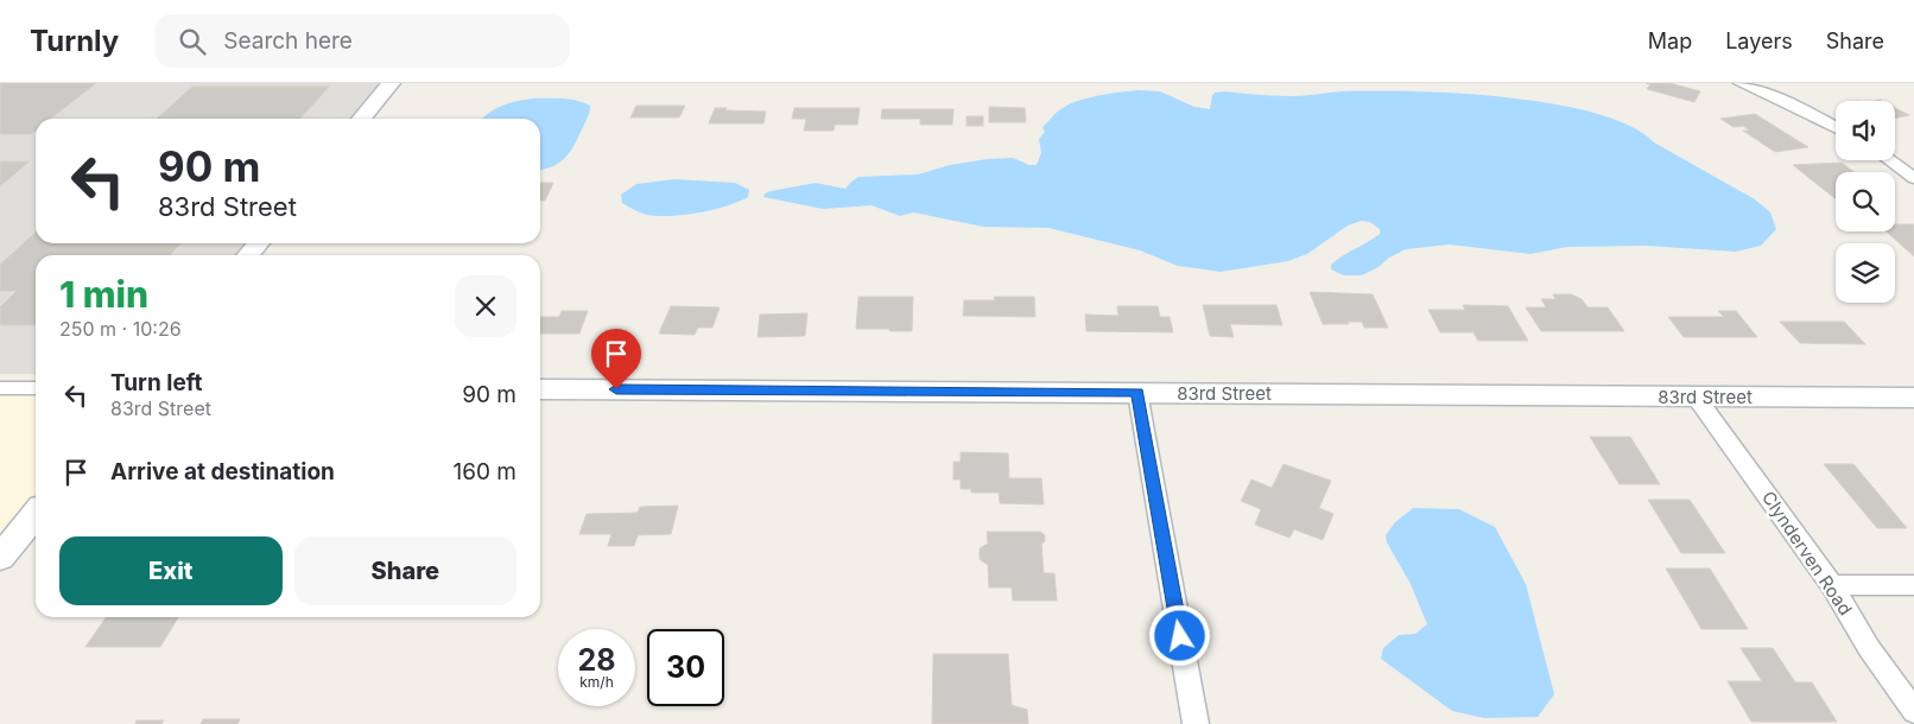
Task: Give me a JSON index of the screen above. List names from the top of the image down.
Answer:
{
  "streets": {
    "street": ["83rd Street", "Clynderven Road"]
  },
  "crossings": [
    ["83rd Street", "Clynderven Road"]
  ],
  "page": {
    "header": "Turnly",
    "search": "Search here",
    "nav": ["Map", "Layers", "Share"],
    "turn": ["90 m", "83rd Street"],
    "heading": ["1 min", "250 m · 10:26"],
    "list": [
      {
        "name": "Turn left",
        "note": "83rd Street",
        "value": "90 m"
      },
      {
        "name": "Arrive at destination",
        "value": "160 m"
      }
    ],
    "buttons": ["Exit", "Share"],
    "speed": "28 km/h",
    "limit": "30"
  }
}
